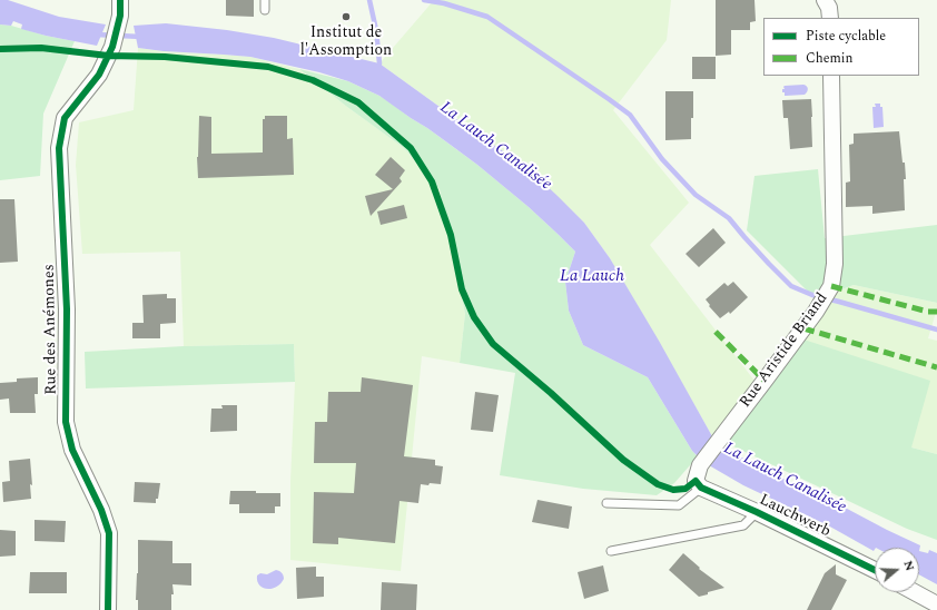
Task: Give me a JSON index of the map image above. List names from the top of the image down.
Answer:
{
  "streets": {
    "street": ["Rue des Anémones", "Rue Aristide Briand", "Lauchwerb"]
  },
  "crossings": [
    ["Rue Aristide Briand", "Lauchwerb"]
  ],
  "water": ["La Lauch Canalisée", "La Lauch"],
  "places": ["Institut de l'Assomption"],
  "legend": ["Piste cyclable", "Chemin"],
  "north": "right"
}
